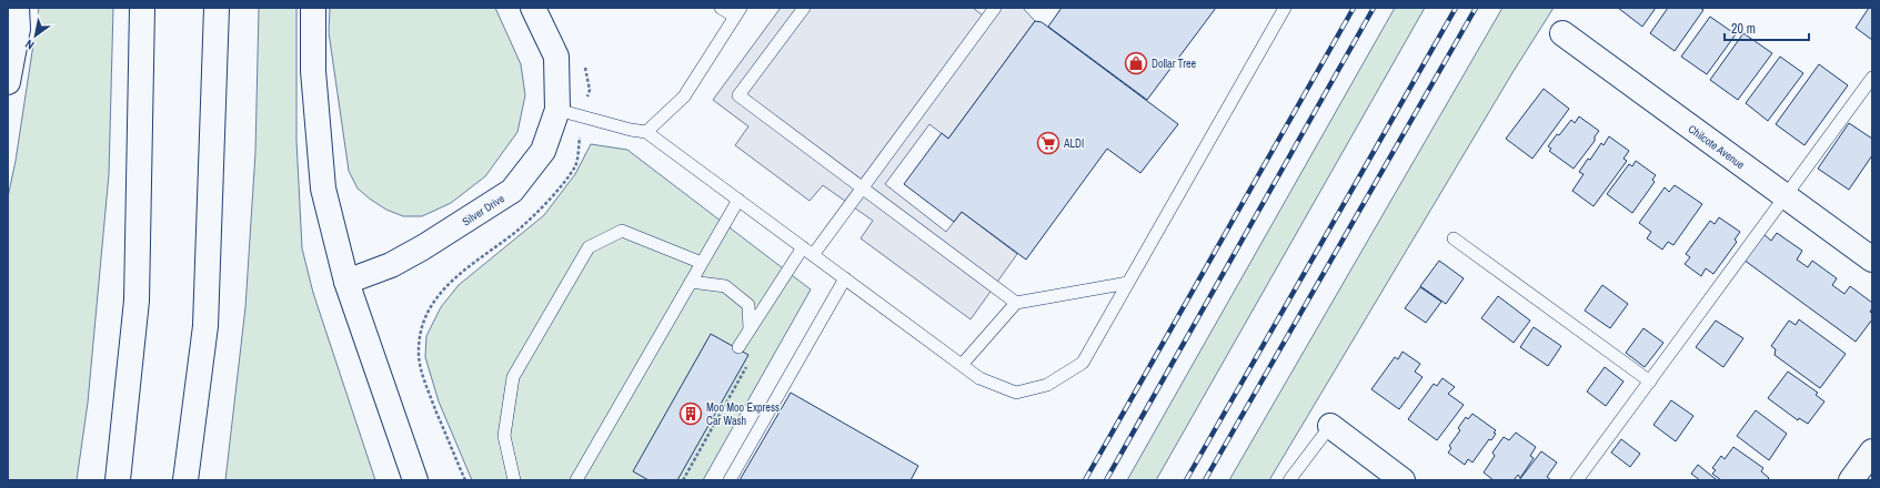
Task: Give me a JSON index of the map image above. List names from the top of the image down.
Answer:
{
  "streets": {
    "main road": ["Chilcote Avenue", "Silver Drive"]
  },
  "places": {
    "shop": ["Dollar Tree"],
    "supermarket": ["ALDI"],
    "building": ["Moo Moo Express Car Wash"]
  },
  "scale_bar": "20 m",
  "north": "bottom left"
}
